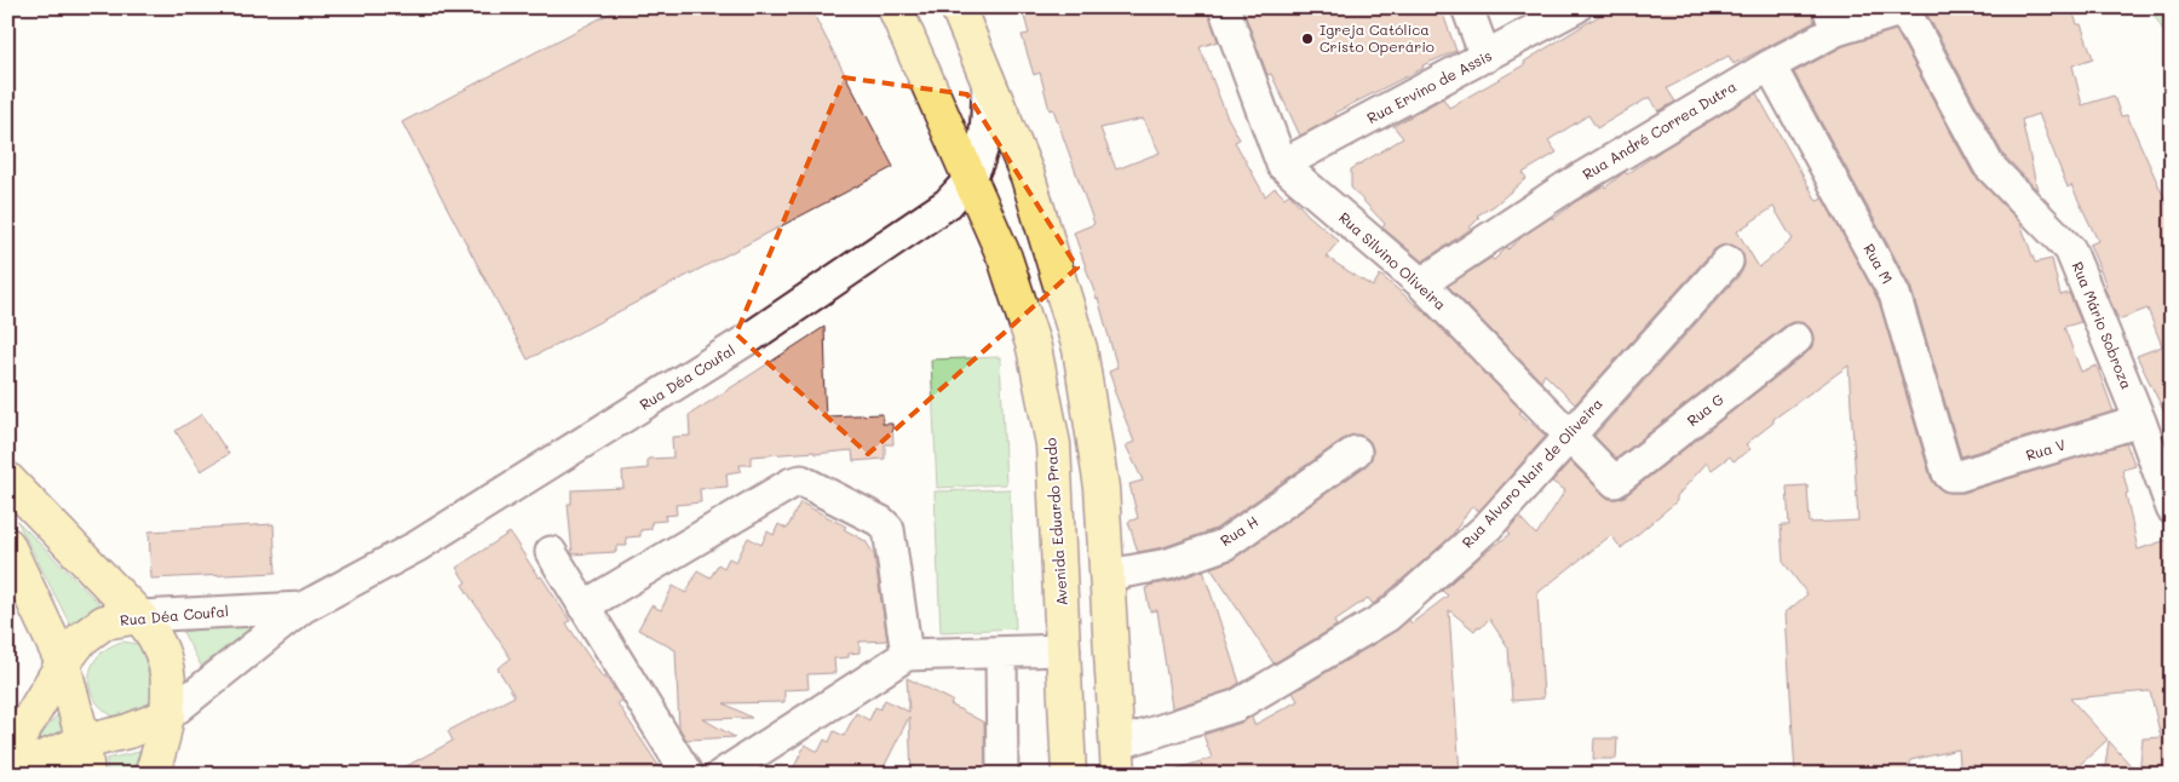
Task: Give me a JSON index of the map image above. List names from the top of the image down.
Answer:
{
  "streets": {
    "main road": ["Rua Déa Coufal", "Avenida Eduardo Prado"],
    "street": [
      "Rua Ervino de Assis",
      "Rua André Correa Dutra",
      "Rua Silvino Oliveira",
      "Rua M",
      "Rua Mário Sobroza",
      "Rua G",
      "Rua V",
      "Rua Alvaro Nair de Oliveira",
      "Rua H"
    ]
  },
  "crossings": [
    ["Rua Ervino de Assis", "Rua Silvino Oliveira"],
    ["Rua André Correa Dutra", "Rua Silvino Oliveira"],
    ["Rua André Correa Dutra", "Rua M"],
    ["Rua André Correa Dutra", "Rua Mário Sobroza"],
    ["Rua Silvino Oliveira", "Rua G"],
    ["Rua Silvino Oliveira", "Rua Alvaro Nair de Oliveira"],
    ["Rua M", "Rua V"],
    ["Rua Mário Sobroza", "Rua V"],
    ["Rua Déa Coufal", "Avenida Eduardo Prado"]
  ],
  "places": ["Igreja Católica Cristo Operário"]
}
